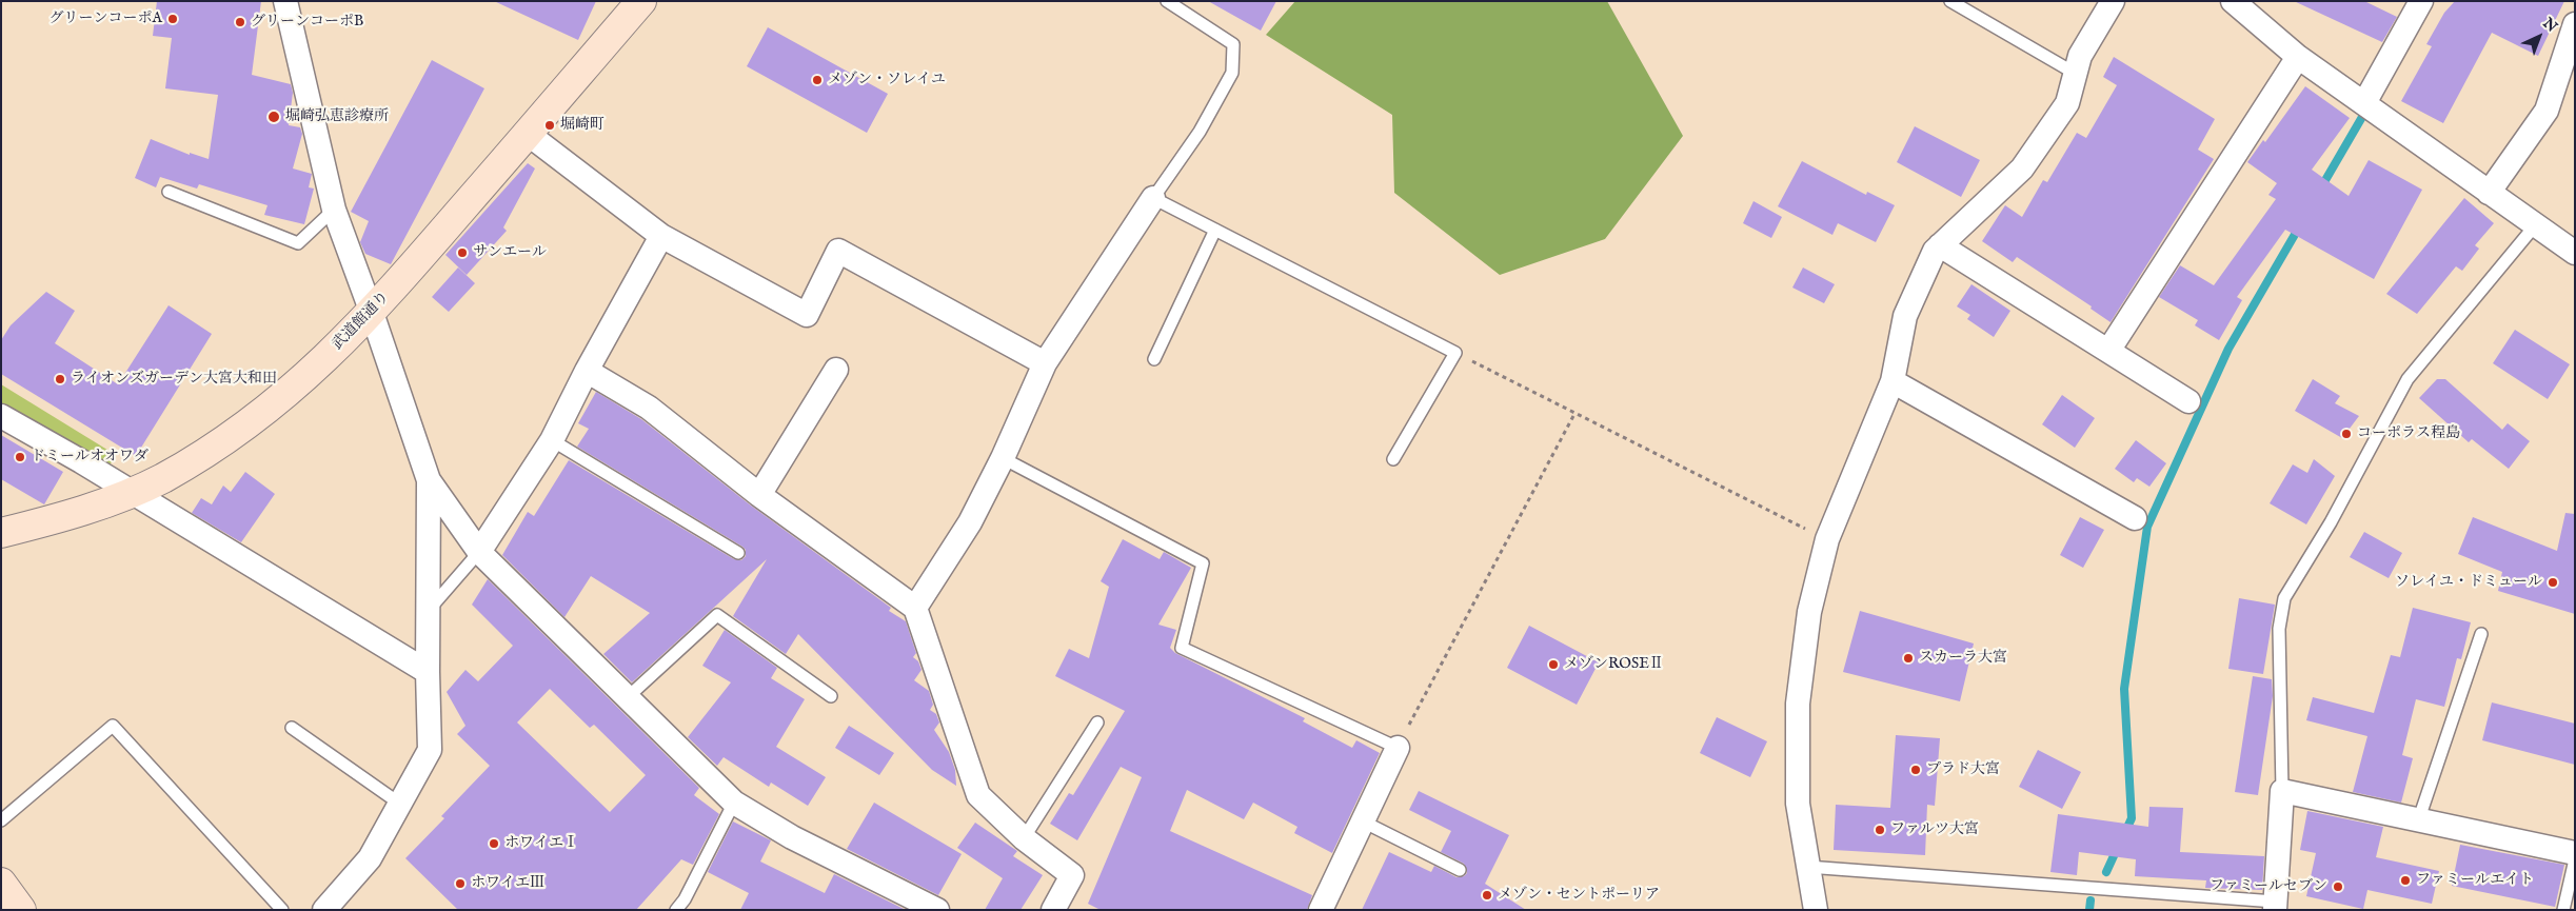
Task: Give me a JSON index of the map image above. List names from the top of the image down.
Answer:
{
  "streets": {
    "street": ["武道館通り"]
  },
  "places": [
    "グリーンコーポA",
    "グリーンコーポB",
    "メゾン・ソレイユ",
    "堀崎弘恵診療所",
    "堀崎町",
    "サンエール",
    "ライオンズガーデン大宮大和田",
    "コーポラス程島",
    "ドミールオオワダ",
    "ソレイユ・ドミュール",
    "スカーラ大宮",
    "メゾンROSEⅡ",
    "プラド大宮",
    "ファルツ大宮",
    "ホワイエⅠ",
    "ファミールエイト",
    "ホワイエⅢ",
    "ファミールセブン",
    "メゾン・セントポーリア"
  ],
  "north": "top right"
}
